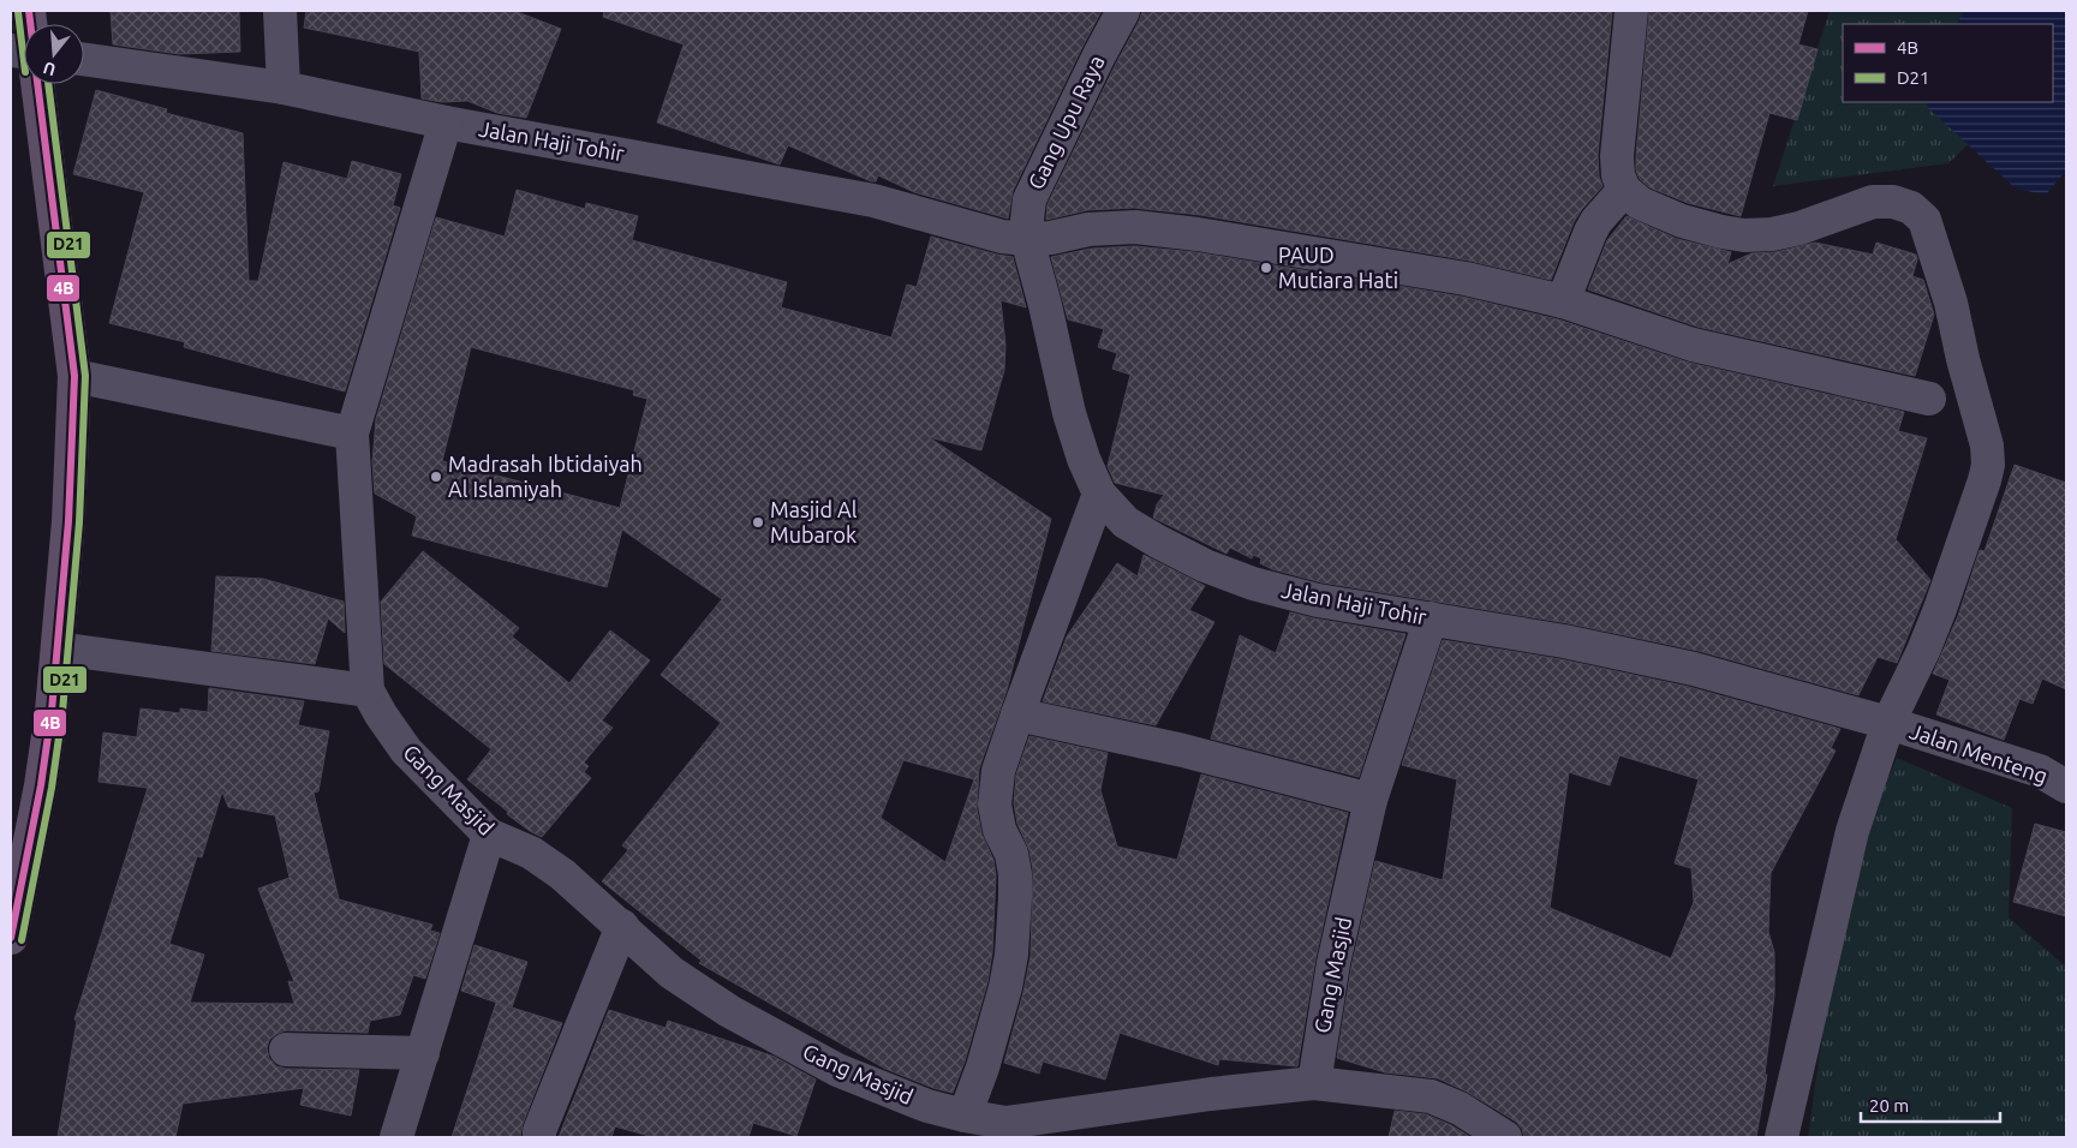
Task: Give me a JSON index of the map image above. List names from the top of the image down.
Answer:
{
  "streets": {
    "street": [
      "Gang Upu Raya",
      "Jalan Haji Tohir",
      "Jalan Menteng",
      "Gang Masjid"
    ]
  },
  "crossings": [
    ["Gang Upu Raya", "Jalan Haji Tohir"],
    ["Jalan Haji Tohir", "Jalan Menteng"],
    ["Jalan Haji Tohir", "Gang Masjid"]
  ],
  "places": ["PAUD Mutiara Hati", "Madrasah Ibtidaiyah Al Islamiyah", "Masjid Al Mubarok"],
  "lines": ["transit line 4B", "transit line D21"],
  "legend": ["4B", "D21"],
  "scale_bar": "20 m",
  "north": "bottom"
}
